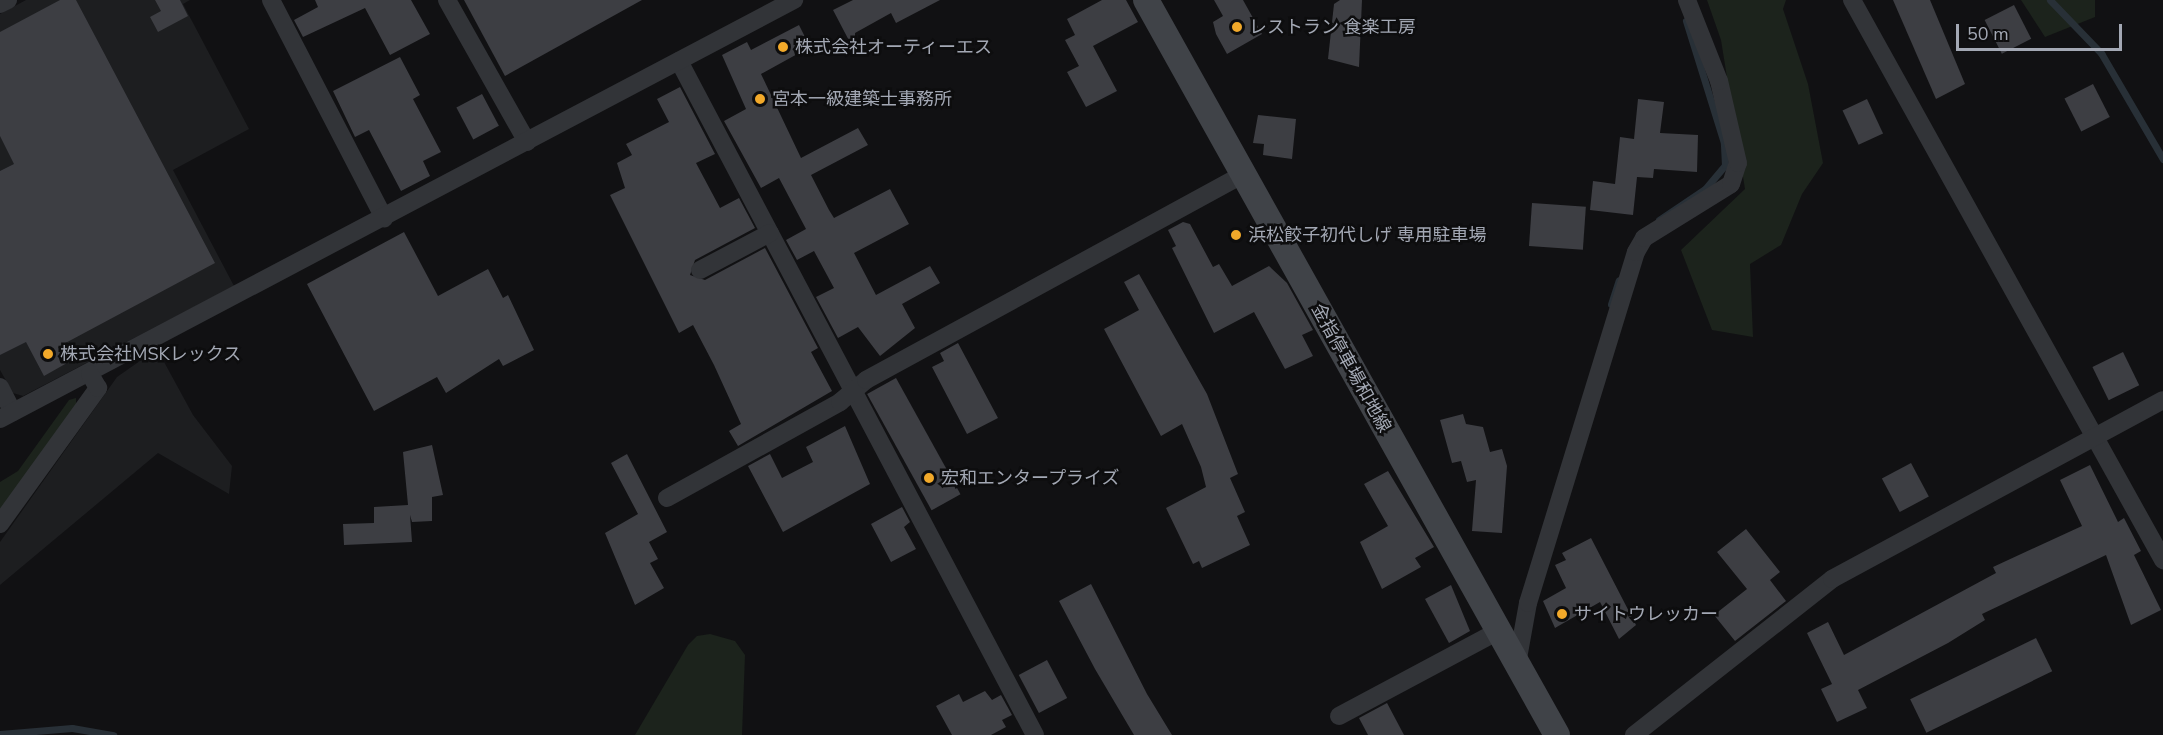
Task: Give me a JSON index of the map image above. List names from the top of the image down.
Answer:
{
  "streets": {
    "main road": ["金指停車場和地線"]
  },
  "places": [
    "レストラン 食楽工房",
    "株式会社オーティーエス",
    "宮本一級建築士事務所",
    "浜松餃子初代しげ 専用駐車場",
    "株式会社MSKレックス",
    "宏和エンタープライズ",
    "サイトウレッカー"
  ],
  "scale_bar": "50 m"
}
